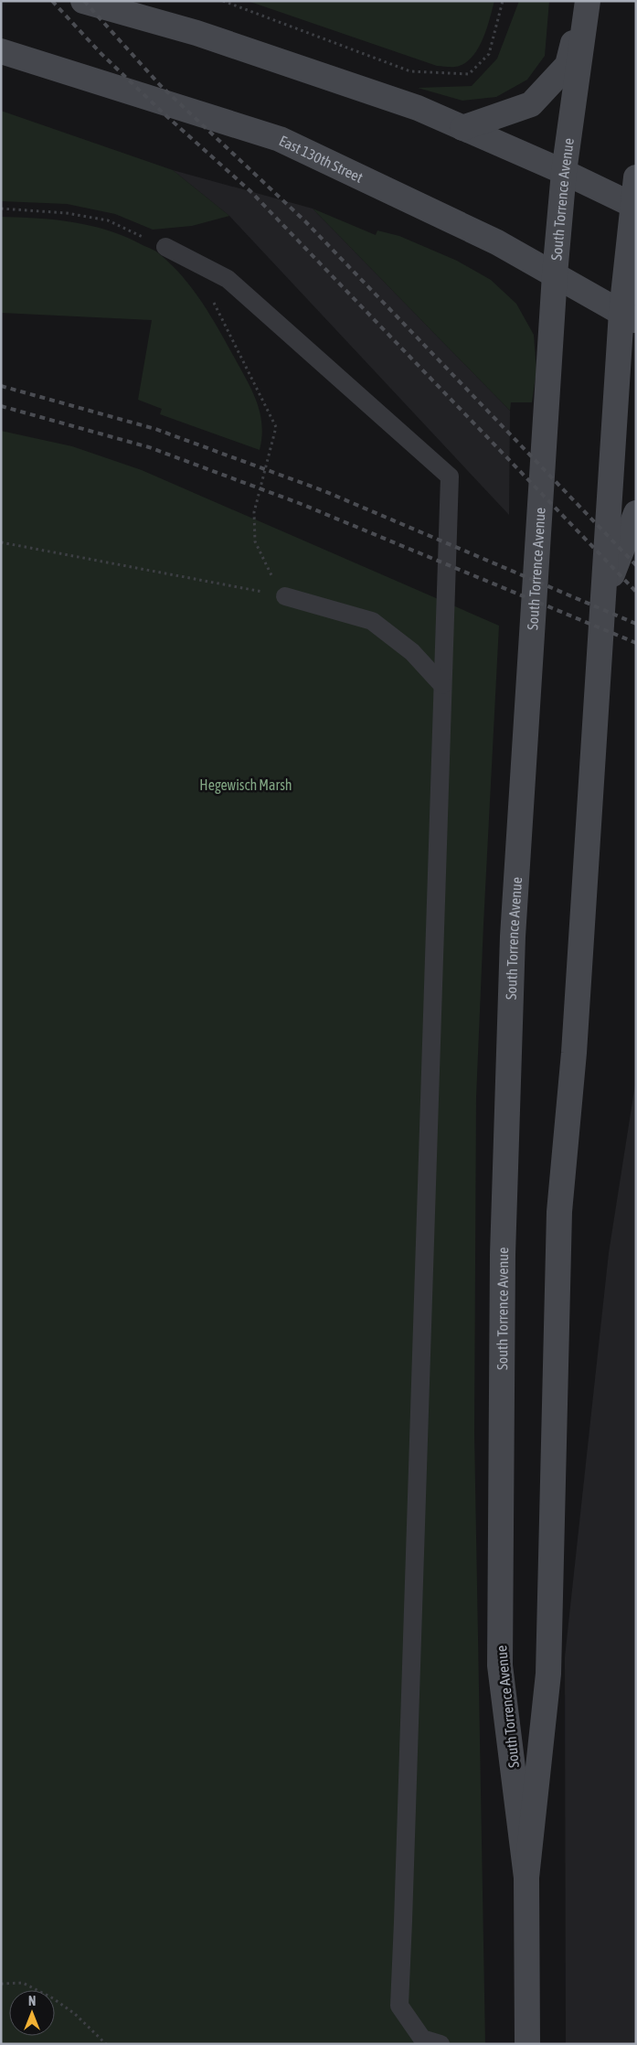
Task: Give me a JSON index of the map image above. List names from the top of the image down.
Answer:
{
  "streets": {
    "main road": ["East 130th Street", "South Torrence Avenue"]
  },
  "crossings": [
    ["East 130th Street", "South Torrence Avenue"]
  ],
  "parks": ["Hegewisch Marsh"],
  "north": "top"
}
